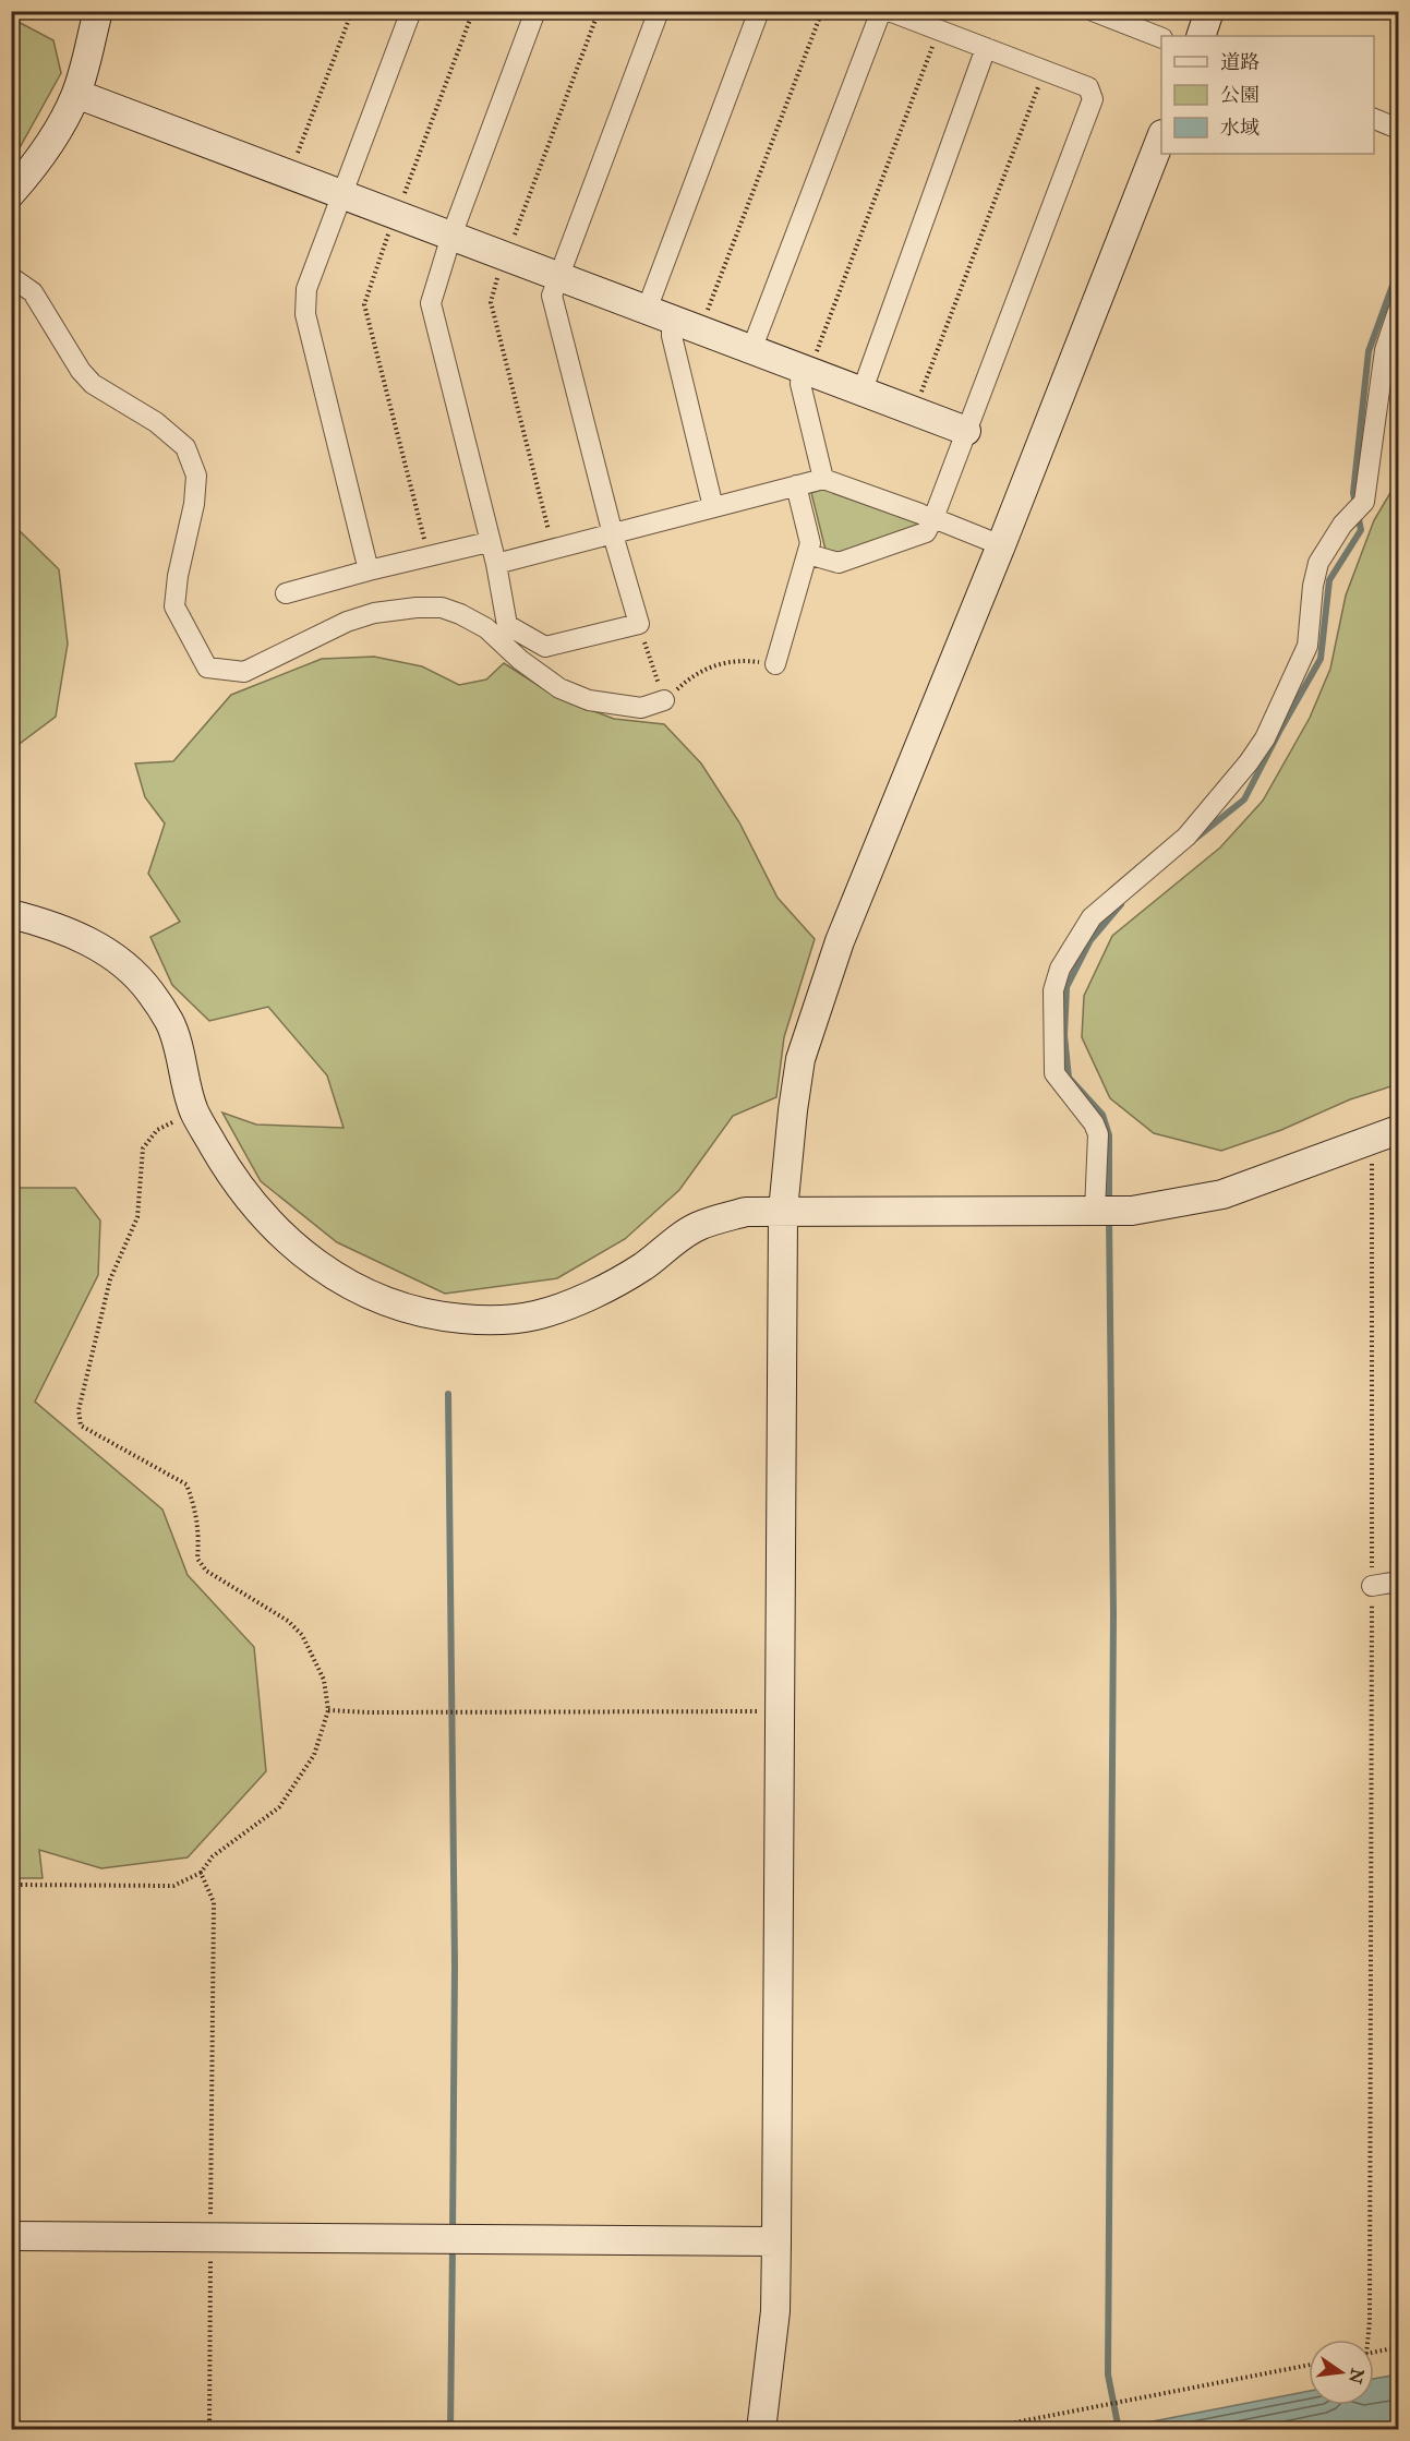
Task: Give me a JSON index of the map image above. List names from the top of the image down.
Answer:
{
  "legend": ["道路", "公園", "水域"],
  "north": "right"
}
